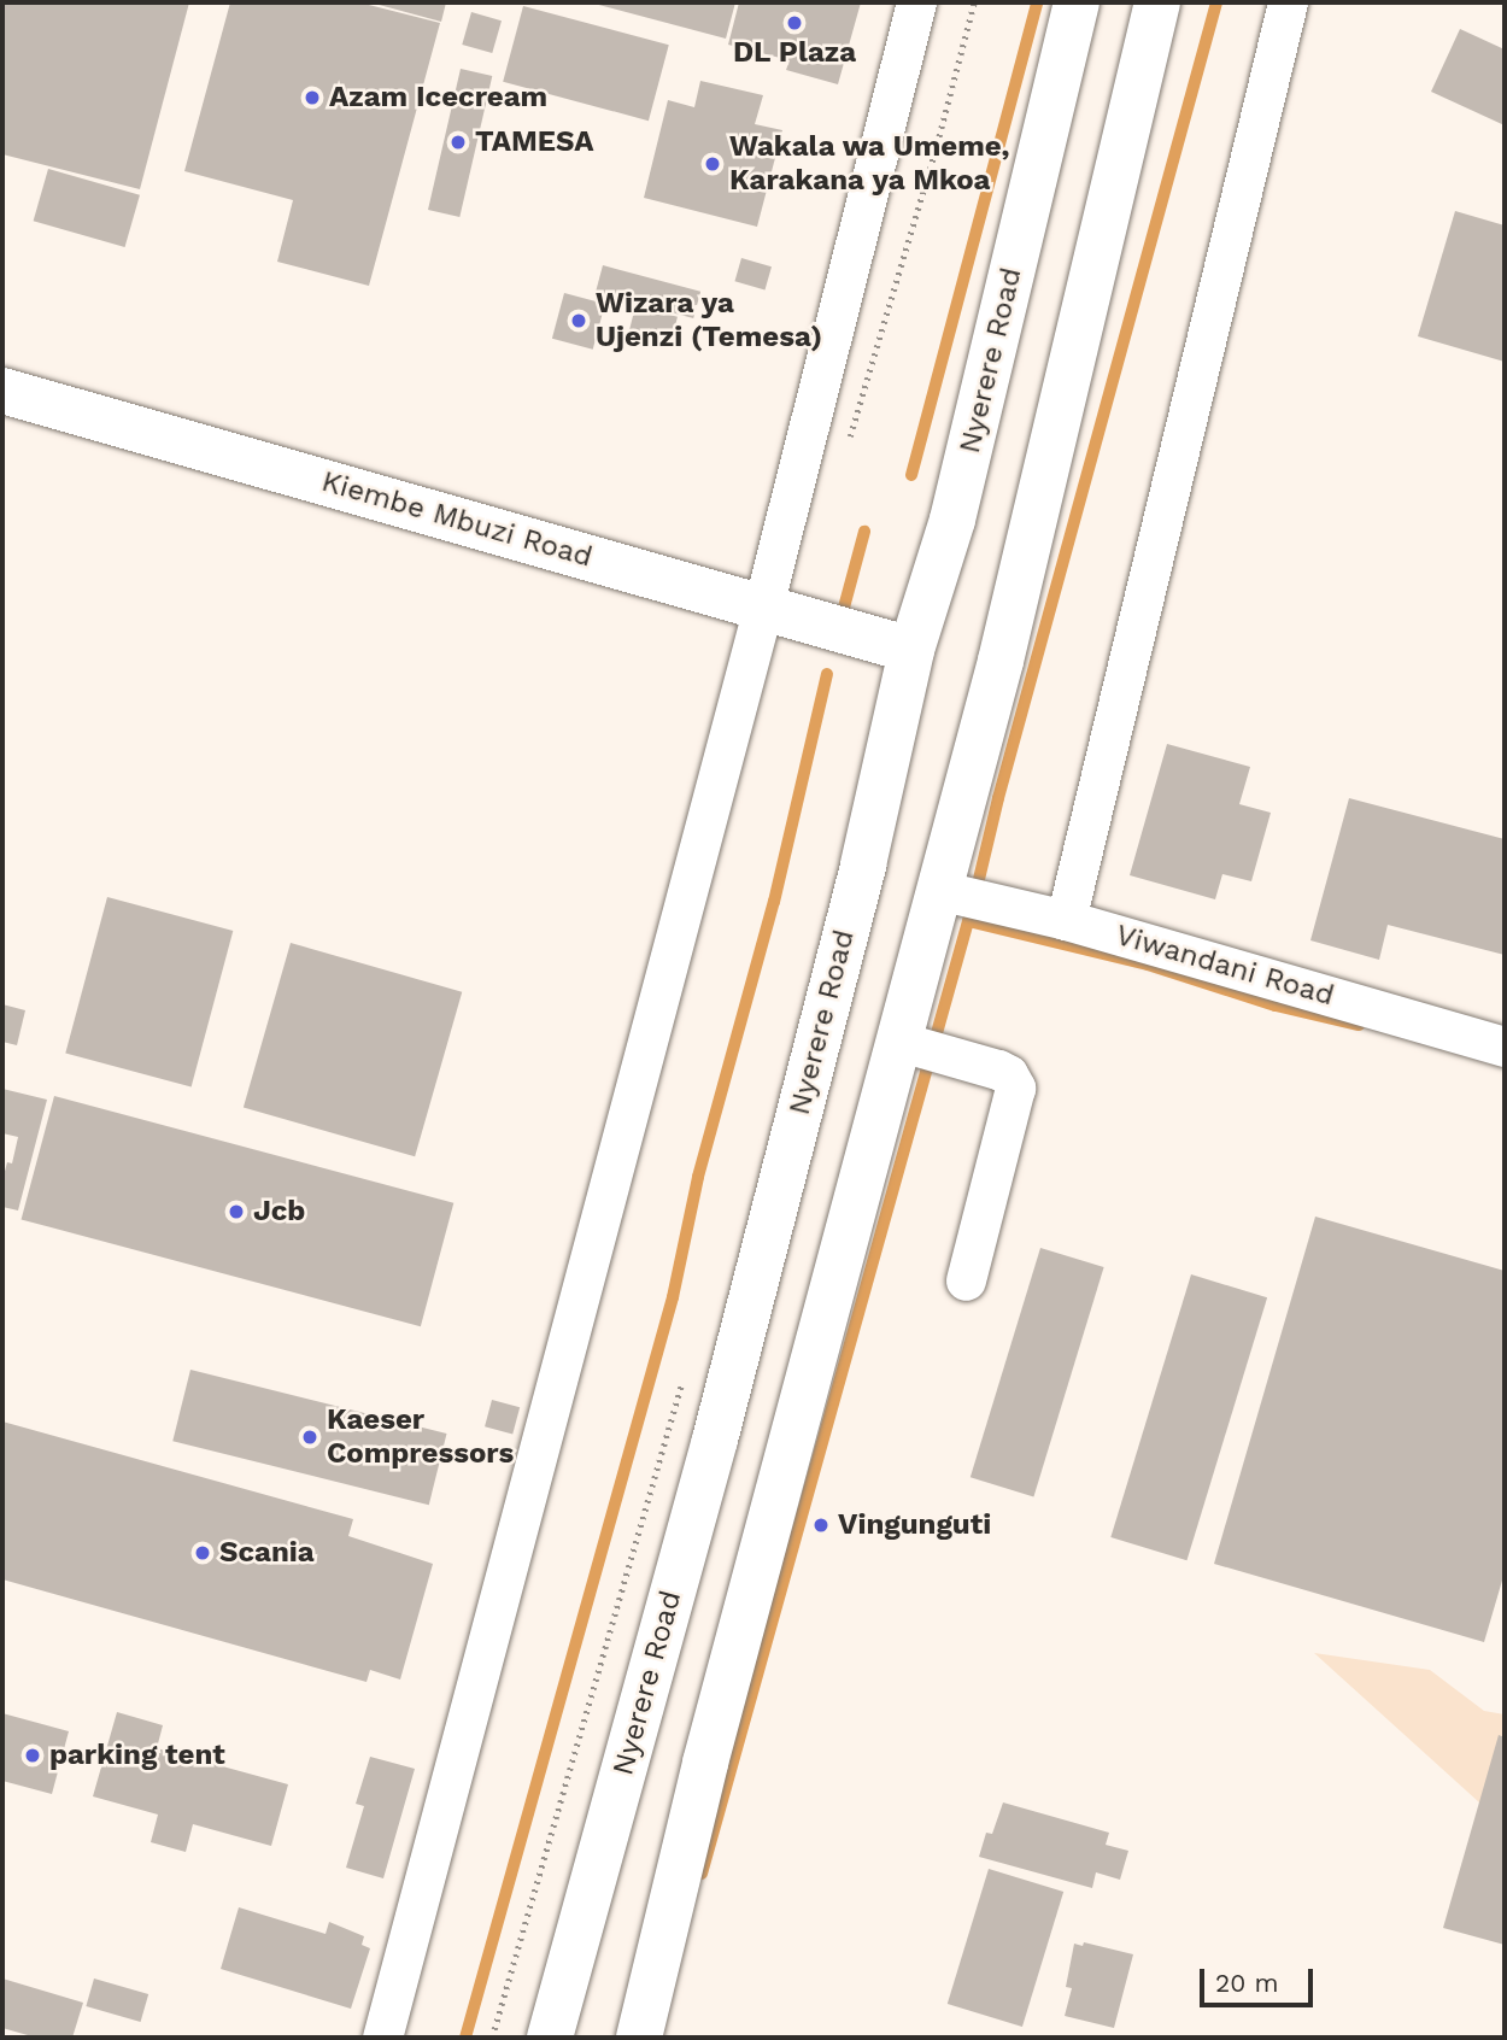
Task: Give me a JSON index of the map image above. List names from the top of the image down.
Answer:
{
  "streets": {
    "main road": ["Nyerere Road", "Kiembe Mbuzi Road"],
    "street": ["Viwandani Road"]
  },
  "crossings": [
    ["Nyerere Road", "Kiembe Mbuzi Road"]
  ],
  "places": [
    "DL Plaza",
    "Azam Icecream",
    "TAMESA",
    "Wakala wa Umeme, Karakana ya Mkoa",
    "Wizara ya Ujenzi (Temesa)",
    "Jcb",
    "Kaeser Compressors",
    "Vingunguti",
    "Scania",
    "parking tent"
  ],
  "scale_bar": "20 m"
}
